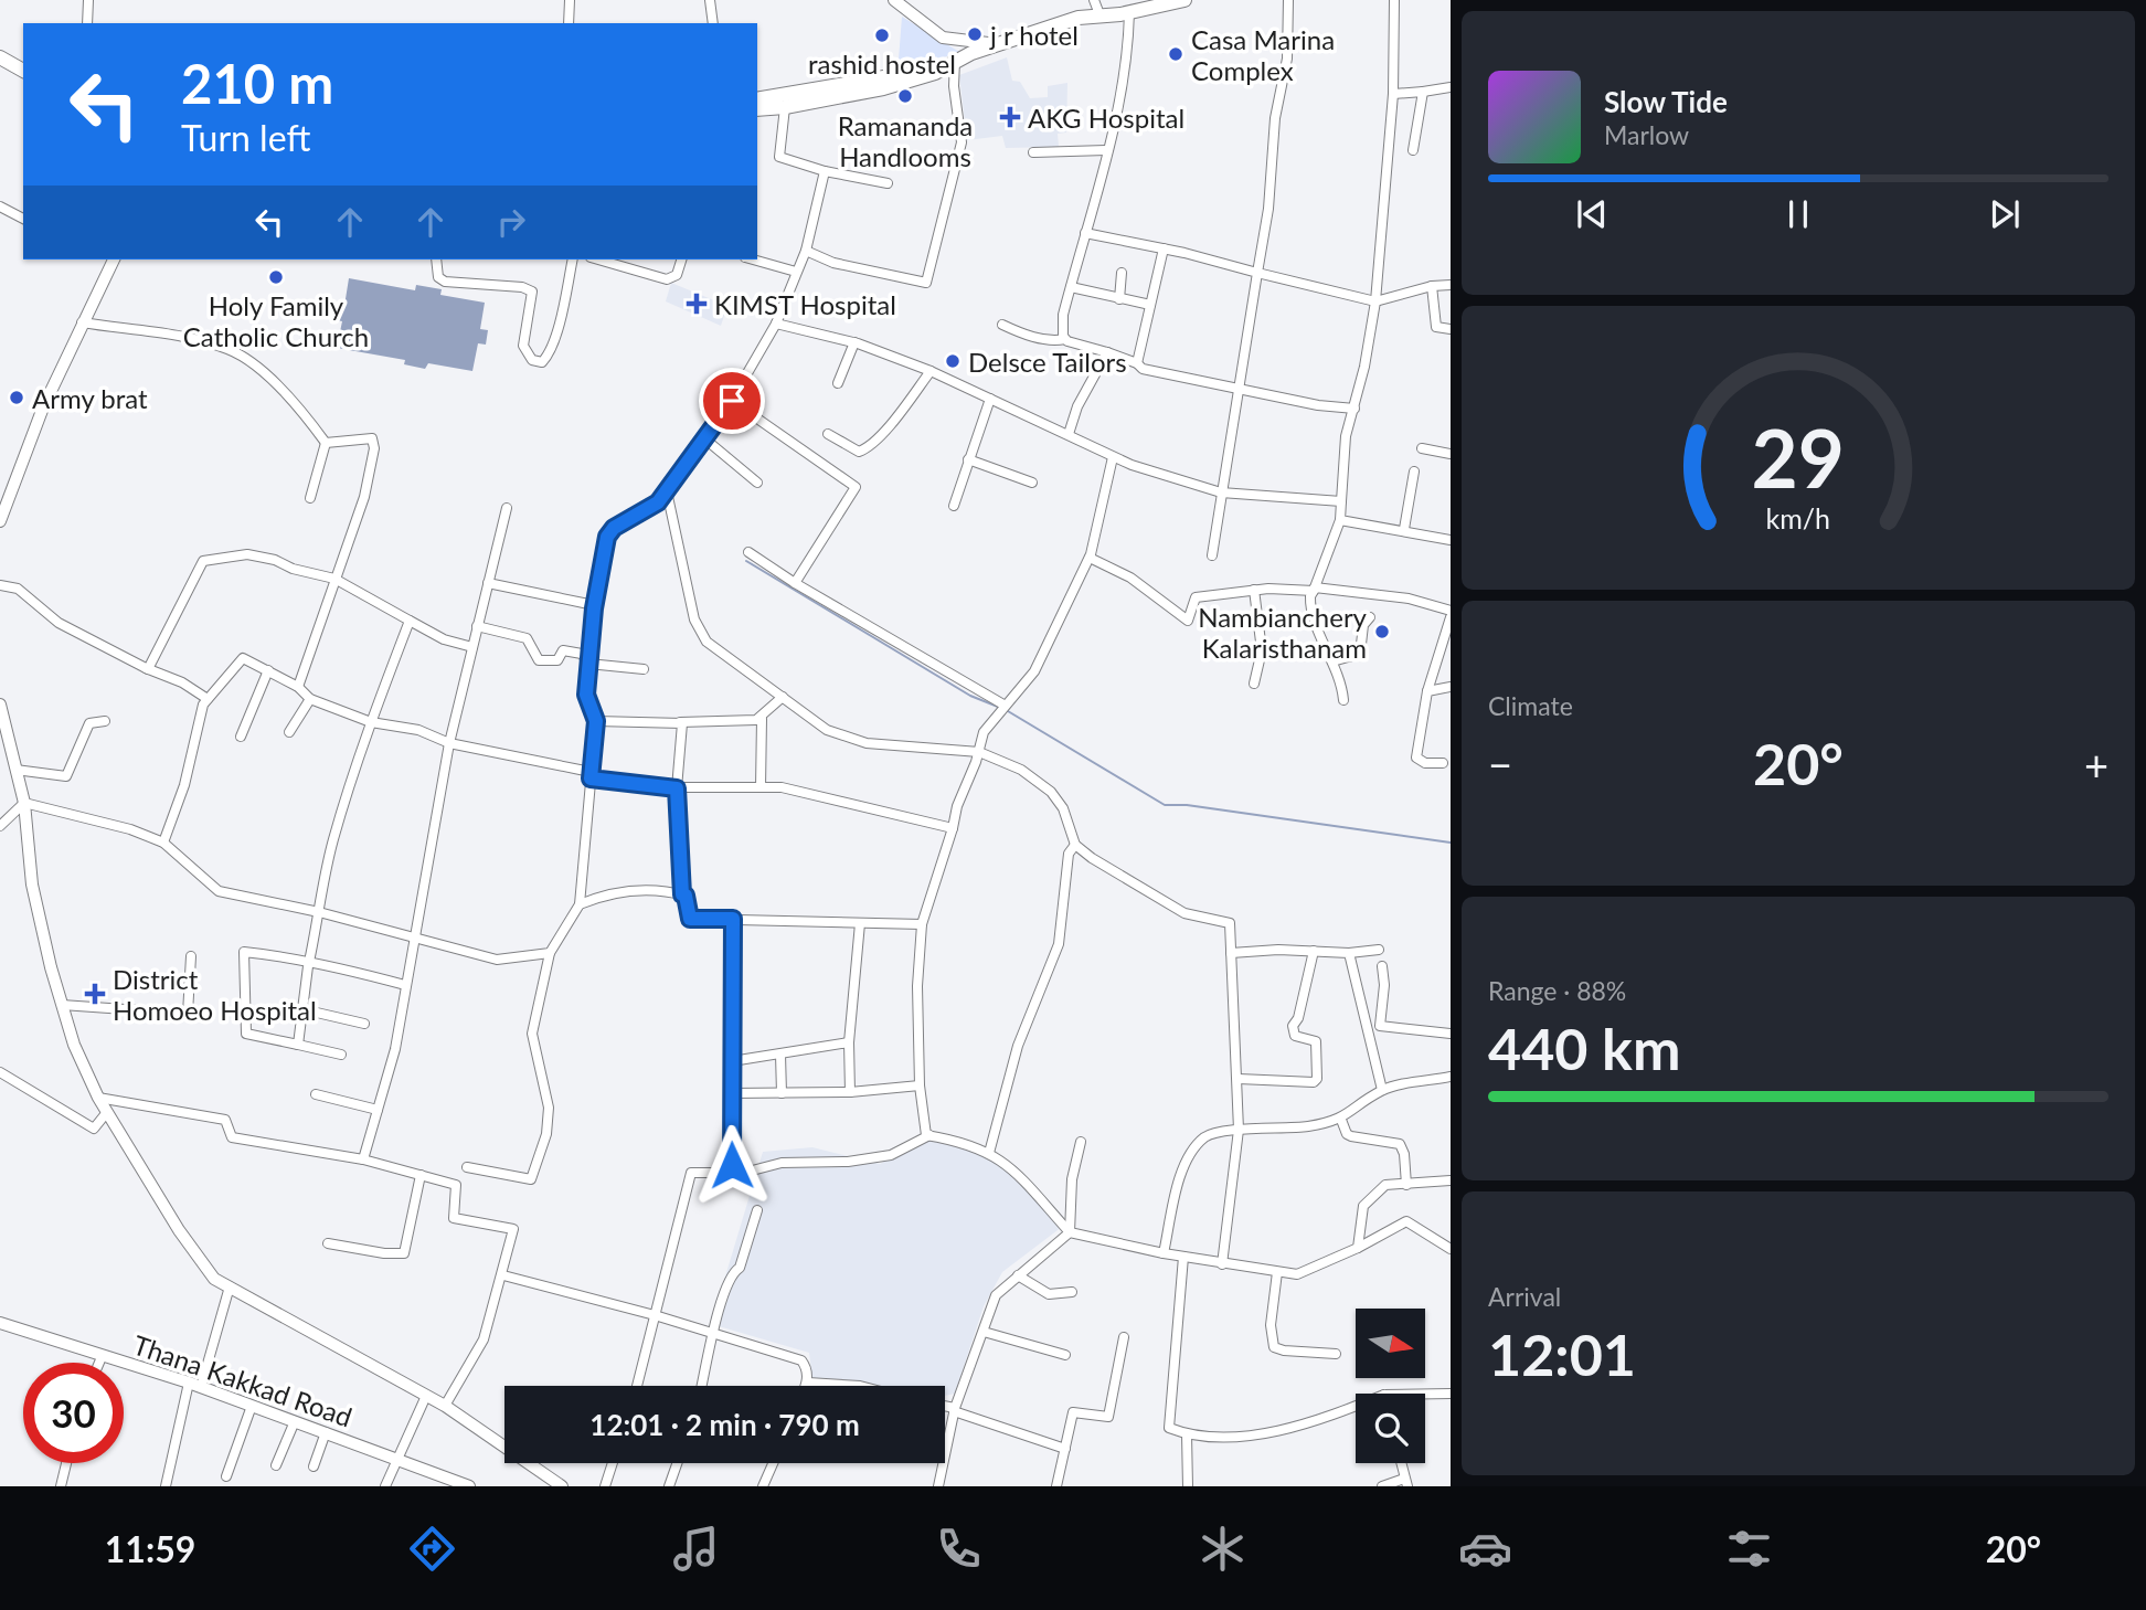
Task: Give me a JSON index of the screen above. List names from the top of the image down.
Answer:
{
  "streets": {
    "main road": ["Thana Kakkad Road"]
  },
  "places": {
    "other": [
      "j r hotel",
      "rashid hostel",
      "Casa Marina Complex",
      "Ramananda Handlooms",
      "Holy Family Catholic Church",
      "Delsce Tailors",
      "Army brat",
      "Nambianchery Kalaristhanam"
    ],
    "health": ["AKG Hospital", "KIMST Hospital", "District Homoeo Hospital"]
  },
  "north": "right",
  "page": {
    "turn": ["210 m", "Turn left"],
    "song": ["Slow Tide", "Marlow"],
    "tile": [
      "Climate",
      ["Range · 88%", "440 km"],
      ["Arrival", "12:01"]
    ],
    "heat": ["−", "20°", "+"],
    "limit": "30",
    "trip": "12:01 · 2 min · 790 m",
    "tabs": ["11:59", "20°"],
    "gauge": ["29", "km/h"]
  }
}
